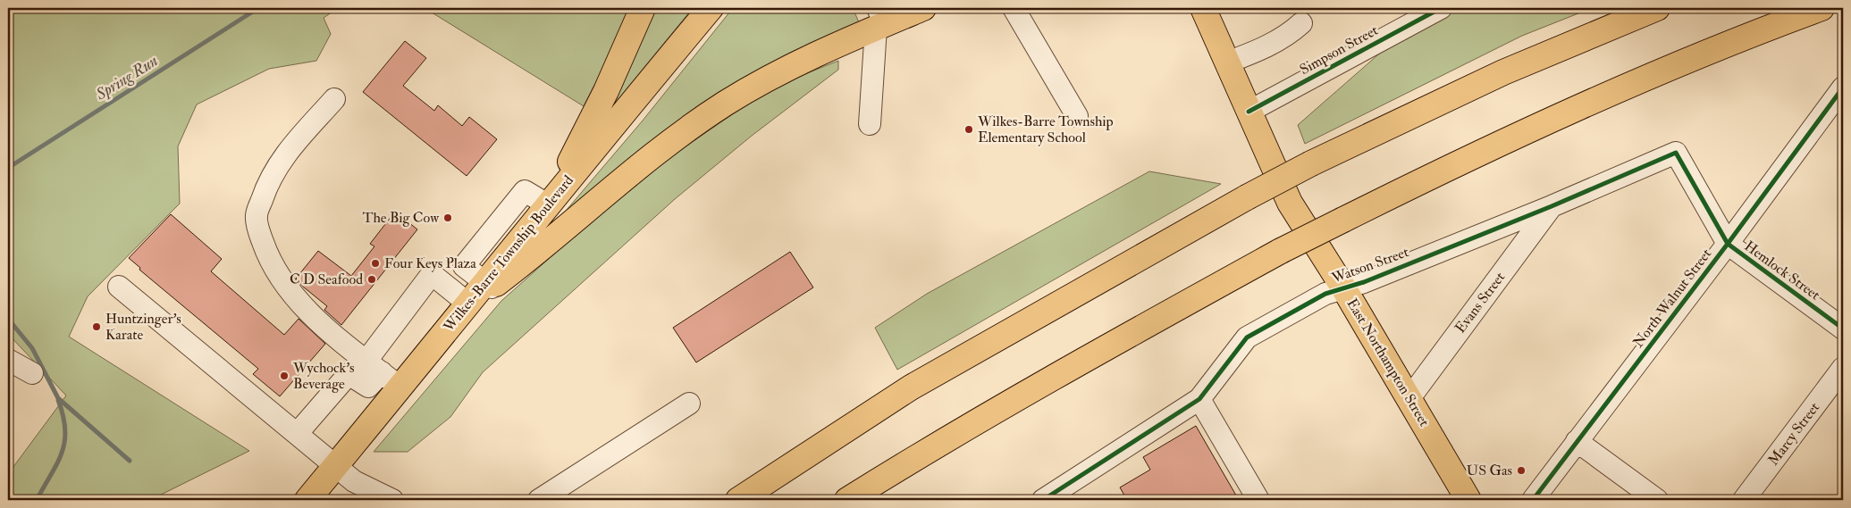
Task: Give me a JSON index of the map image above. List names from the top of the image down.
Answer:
{
  "streets": {
    "main road": ["Wilkes-Barre Township Boulevard", "East Northampton Street"],
    "street": [
      "Simpson Street",
      "Watson Street",
      "Hemlock Street",
      "North Walnut Street",
      "Evans Street",
      "Marcy Street"
    ]
  },
  "crossings": [
    ["Simpson Street", "East Northampton Street"],
    ["Watson Street", "Hemlock Street"],
    ["Watson Street", "Evans Street"],
    ["Watson Street", "East Northampton Street"],
    ["Hemlock Street", "North Walnut Street"],
    ["Evans Street", "East Northampton Street"]
  ],
  "water": ["Spring Run"],
  "places": [
    "Wilkes-Barre Township Elementary School",
    "The Big Cow",
    "Four Keys Plaza",
    "C D Seafood",
    "Huntzinger's Karate",
    "Wychock's Beverage",
    "US Gas"
  ]
}
